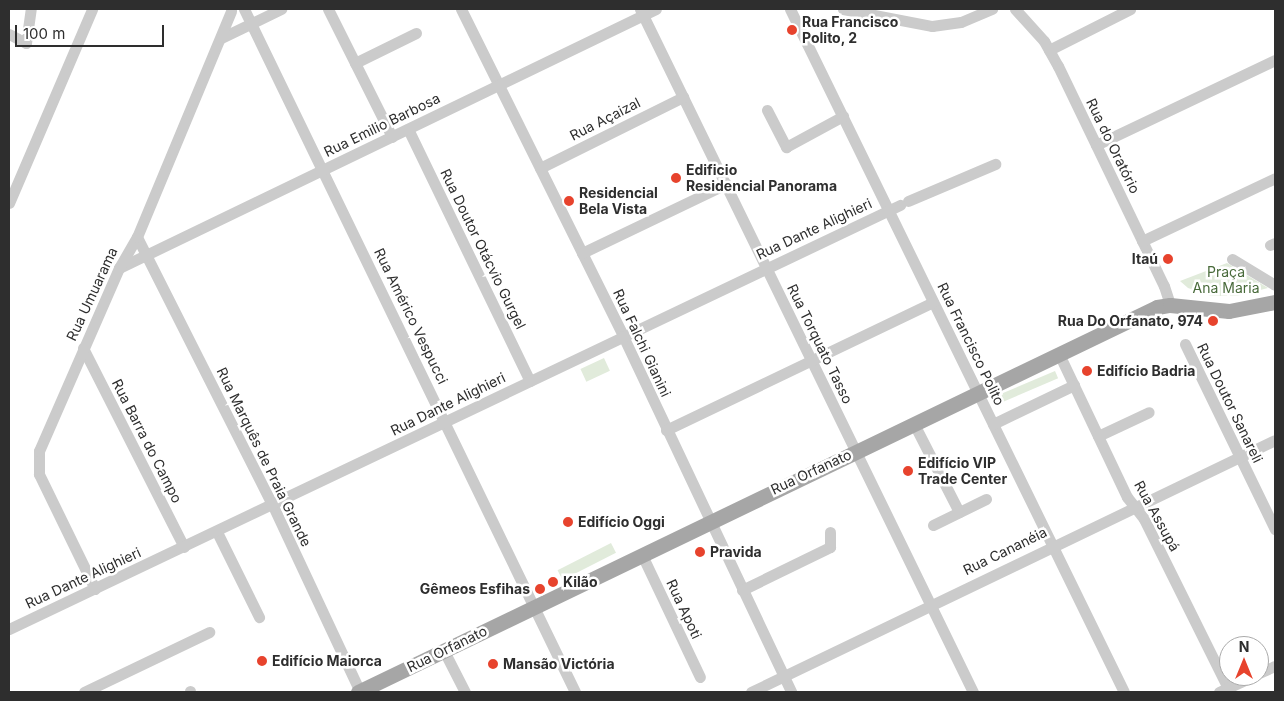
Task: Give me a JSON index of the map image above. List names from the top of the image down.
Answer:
{
  "streets": {
    "main road": ["Rua Orfanato"],
    "street": [
      "Rua Açaizal",
      "Rua Emilio Barbosa",
      "Rua do Oratório",
      "Rua Dante Alighieri",
      "Rua Doutor Otácvio Gurgel",
      "Rua Umuarama",
      "Rua Américo Vespucci",
      "Rua Falchi Gianini",
      "Rua Torquato Tasso",
      "Rua Francisco Polito",
      "Rua Doutor Sanareli",
      "Rua Barra do Campo",
      "Rua Marquês de Praia Grande",
      "Rua Assupá",
      "Rua Cananéia",
      "Rua Apoti"
    ]
  },
  "crossings": [
    ["Rua Açaizal", "Rua Falchi Gianini"],
    ["Rua Açaizal", "Rua Torquato Tasso"],
    ["Rua Emilio Barbosa", "Rua Doutor Otácvio Gurgel"],
    ["Rua Emilio Barbosa", "Rua Umuarama"],
    ["Rua Emilio Barbosa", "Rua Américo Vespucci"],
    ["Rua Emilio Barbosa", "Rua Falchi Gianini"],
    ["Rua Emilio Barbosa", "Rua Torquato Tasso"],
    ["Rua Emilio Barbosa", "Rua Marquês de Praia Grande"],
    ["Rua do Oratório", "Rua Orfanato"],
    ["Rua Dante Alighieri", "Rua Doutor Otácvio Gurgel"],
    ["Rua Dante Alighieri", "Rua Umuarama"],
    ["Rua Dante Alighieri", "Rua Américo Vespucci"],
    ["Rua Dante Alighieri", "Rua Falchi Gianini"],
    ["Rua Dante Alighieri", "Rua Torquato Tasso"],
    ["Rua Dante Alighieri", "Rua Francisco Polito"],
    ["Rua Dante Alighieri", "Rua Barra do Campo"],
    ["Rua Dante Alighieri", "Rua Marquês de Praia Grande"],
    ["Rua Umuarama", "Rua Barra do Campo"],
    ["Rua Umuarama", "Rua Marquês de Praia Grande"],
    ["Rua Américo Vespucci", "Rua Orfanato"],
    ["Rua Falchi Gianini", "Rua Orfanato"],
    ["Rua Falchi Gianini", "Rua Cananéia"],
    ["Rua Torquato Tasso", "Rua Orfanato"],
    ["Rua Torquato Tasso", "Rua Cananéia"],
    ["Rua Francisco Polito", "Rua Orfanato"],
    ["Rua Francisco Polito", "Rua Cananéia"],
    ["Rua Doutor Sanareli", "Rua Cananéia"],
    ["Rua Marquês de Praia Grande", "Rua Orfanato"],
    ["Rua Orfanato", "Rua Assupá"],
    ["Rua Orfanato", "Rua Apoti"],
    ["Rua Assupá", "Rua Cananéia"]
  ],
  "parks": ["Praça Ana Maria"],
  "places": [
    "Rua Francisco Polito, 2",
    "Edificio Residencial Panorama",
    "Residencial Bela Vista",
    "Itaú",
    "Rua Do Orfanato, 974",
    "Edifício Badria",
    "Edifício VIP Trade Center",
    "Edifício Oggi",
    "Pravida",
    "Kilão",
    "Gêmeos Esfihas",
    "Edifício Maiorca",
    "Mansão Victória"
  ],
  "scale_bar": "100 m",
  "north": "top"
}
